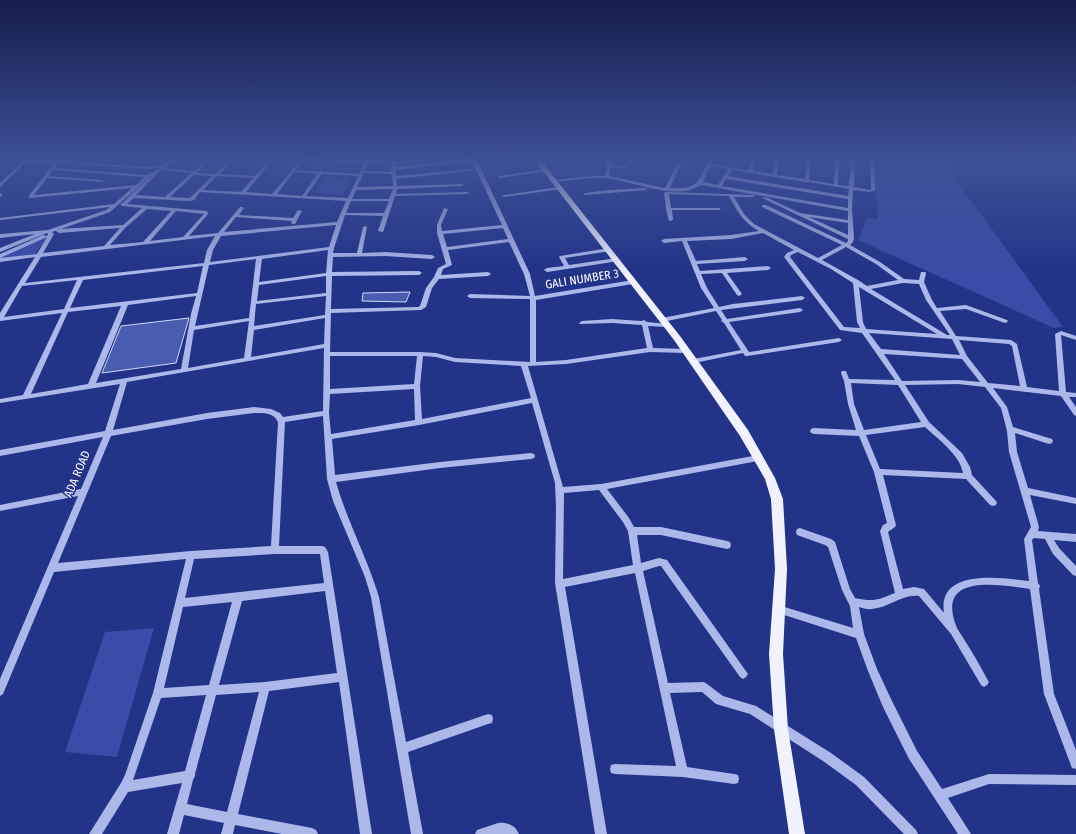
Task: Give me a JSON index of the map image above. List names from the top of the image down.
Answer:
{
  "streets": {
    "street": ["GALI NUMBER 3", "ADA ROAD"]
  }
}
